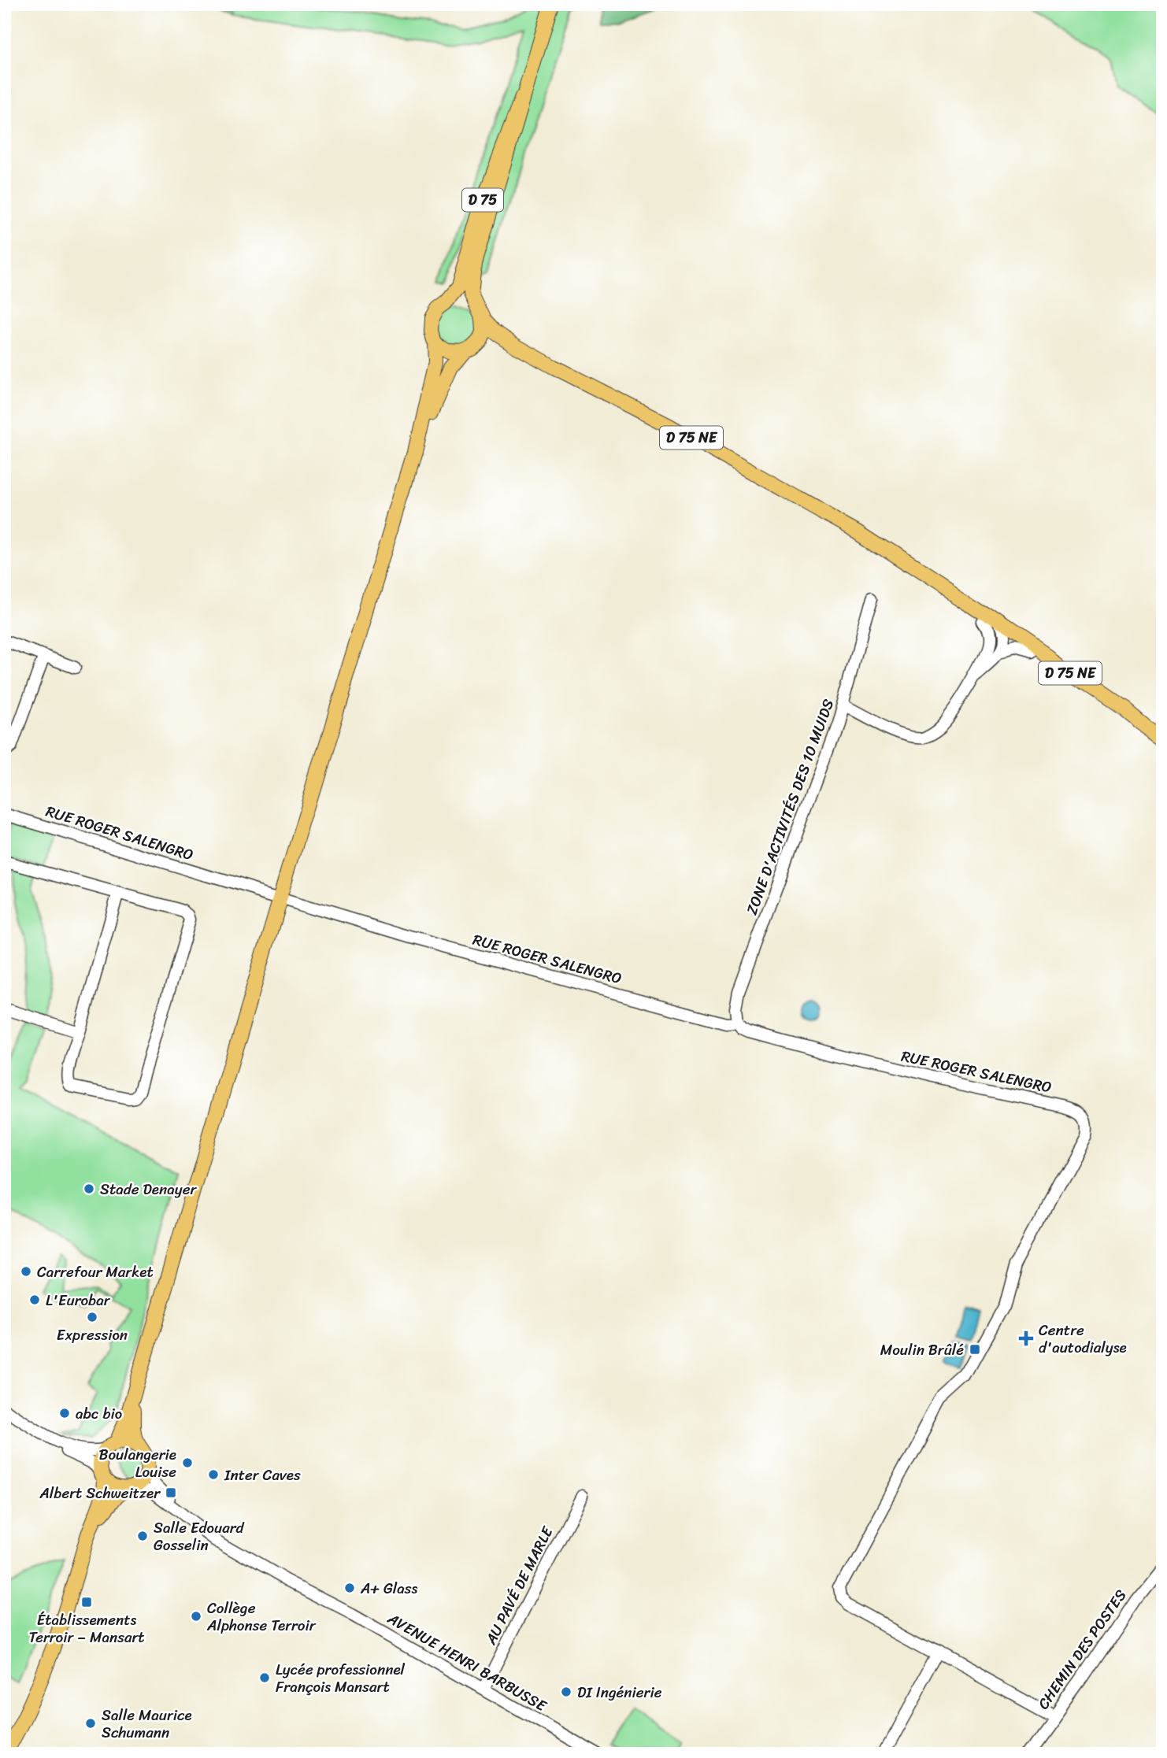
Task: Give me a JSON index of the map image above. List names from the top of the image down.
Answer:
{
  "streets": {
    "main road": ["D 75", "D 75 NE"],
    "street": [
      "ZONE D'ACTIVITÉS DES 10 MUIDS",
      "RUE ROGER SALENGRO",
      "AU PAVÉ DE MARLE",
      "CHEMIN DES POSTES",
      "AVENUE HENRI BARBUSSE"
    ]
  },
  "crossings": [
    ["D 75", "D 75 NE"],
    ["ZONE D'ACTIVITÉS DES 10 MUIDS", "RUE ROGER SALENGRO"],
    ["AU PAVÉ DE MARLE", "AVENUE HENRI BARBUSSE"]
  ],
  "places": {
    "other": [
      "Stade Denayer",
      "Carrefour Market",
      "L'Eurobar",
      "Expression",
      "abc bio",
      "Boulangerie Louise",
      "Inter Caves",
      "Salle Edouard Gosselin",
      "A+ Glass",
      "Collège Alphonse Terroir",
      "Lycée professionnel François Mansart",
      "DI Ingénierie",
      "Salle Maurice Schumann"
    ],
    "health": ["Centre d'autodialyse"],
    "transit": ["Moulin Brûlé", "Albert Schweitzer", "Établissements Terroir – Mansart"]
  }
}
